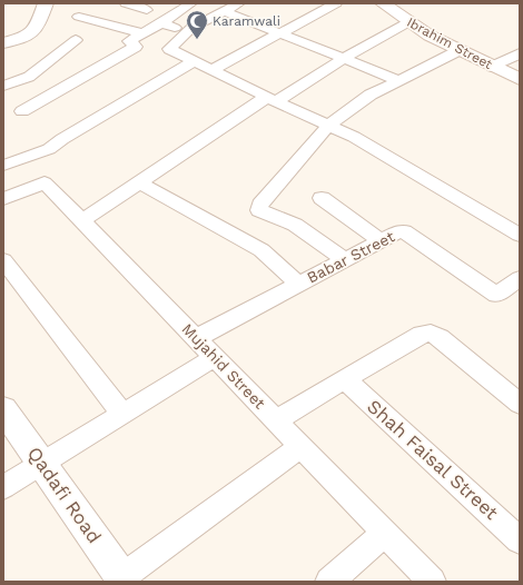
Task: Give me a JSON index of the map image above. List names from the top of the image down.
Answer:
{
  "streets": {
    "street": [
      "Ibrahim Street",
      "Babar Street",
      "Mujahid Street",
      "Shah Faisal Street",
      "Qadafi Road"
    ]
  },
  "crossings": [
    ["Babar Street", "Mujahid Street"]
  ],
  "places": {
    "mosque": ["Karamwali"]
  }
}
